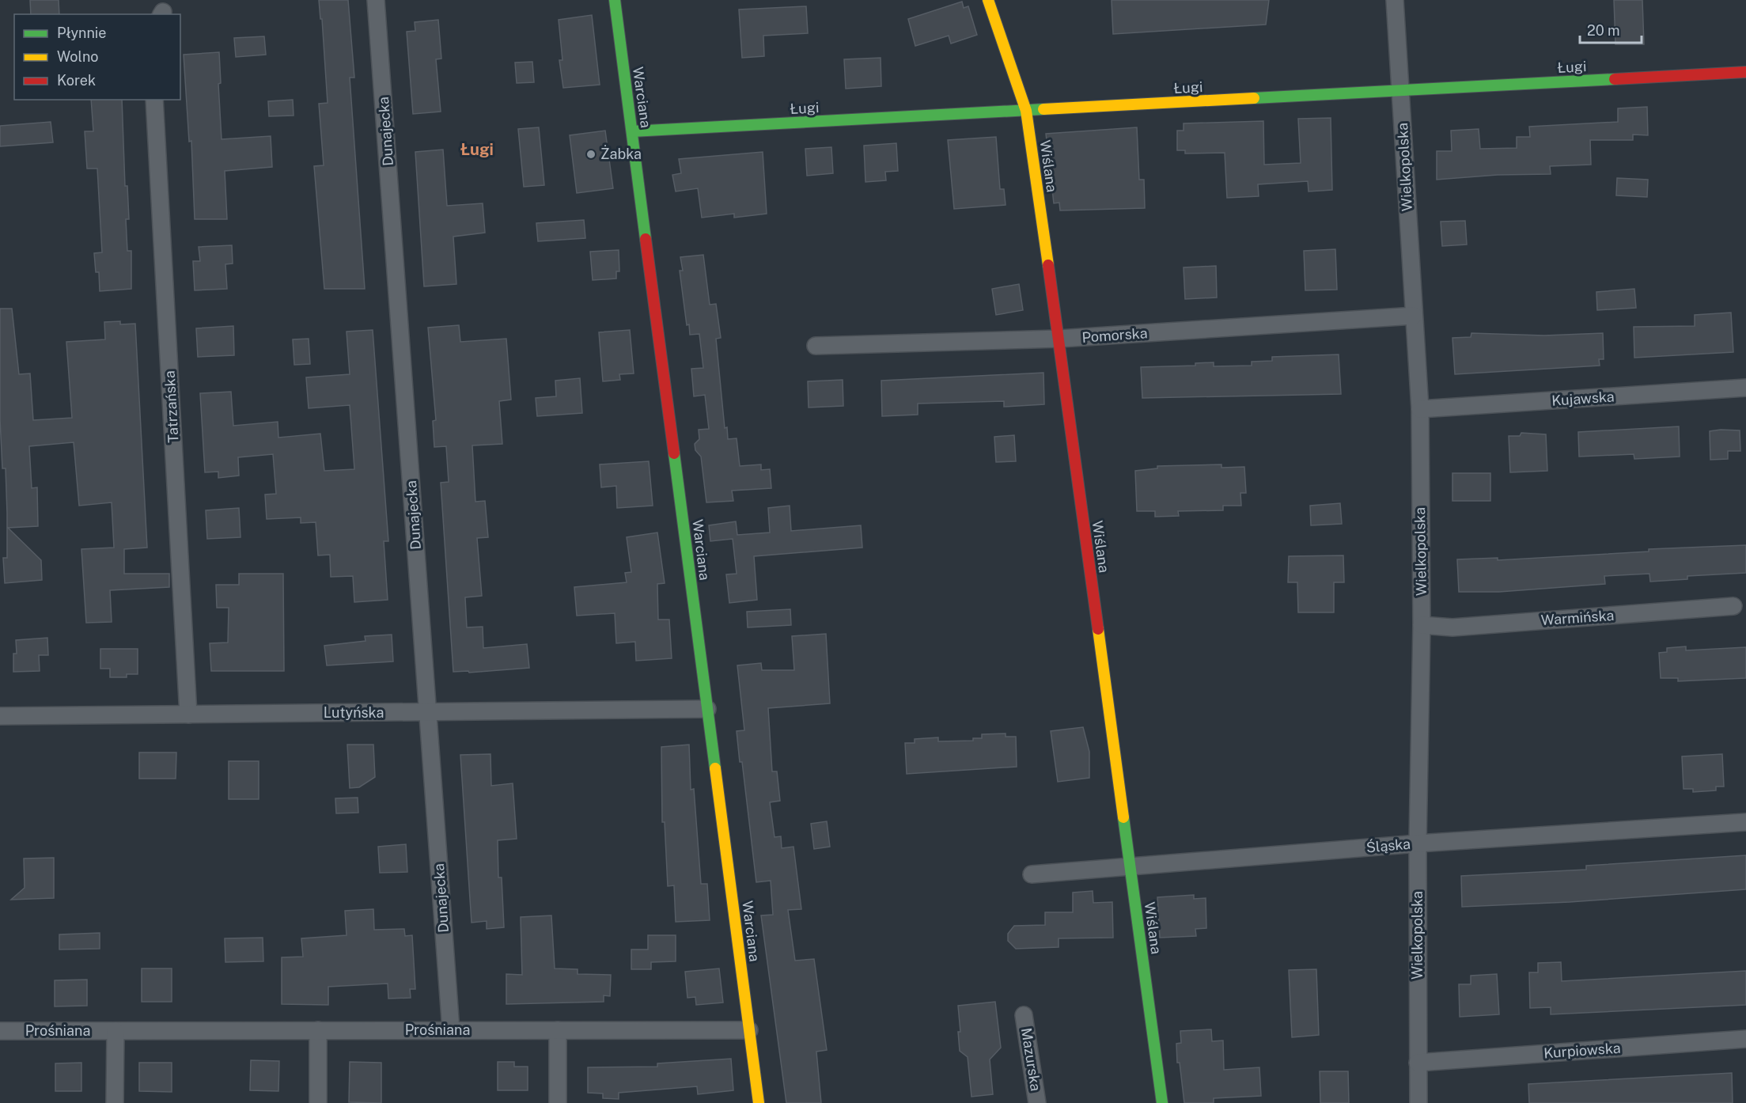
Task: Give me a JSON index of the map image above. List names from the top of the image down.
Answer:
{
  "streets": {
    "street": [
      "Ługi",
      "Warciana",
      "Dunajecka",
      "Wiślana",
      "Wielkopolska",
      "Pomorska",
      "Kujawska",
      "Tatrzańska",
      "Warmińska",
      "Lutyńska",
      "Śląska",
      "Prośniana",
      "Kurpiowska",
      "Mazurska"
    ]
  },
  "crossings": [
    ["Ługi", "Warciana"],
    ["Ługi", "Wiślana"],
    ["Ługi", "Wielkopolska"],
    ["Warciana", "Lutyńska"],
    ["Warciana", "Prośniana"],
    ["Dunajecka", "Lutyńska"],
    ["Dunajecka", "Prośniana"],
    ["Wiślana", "Pomorska"],
    ["Wiślana", "Śląska"],
    ["Wielkopolska", "Pomorska"],
    ["Wielkopolska", "Kujawska"],
    ["Wielkopolska", "Warmińska"],
    ["Wielkopolska", "Śląska"],
    ["Wielkopolska", "Kurpiowska"],
    ["Tatrzańska", "Lutyńska"]
  ],
  "districts": ["Ługi"],
  "places": ["Żabka"],
  "legend": ["Płynnie", "Wolno", "Korek"],
  "scale_bar": "20 m"
}
